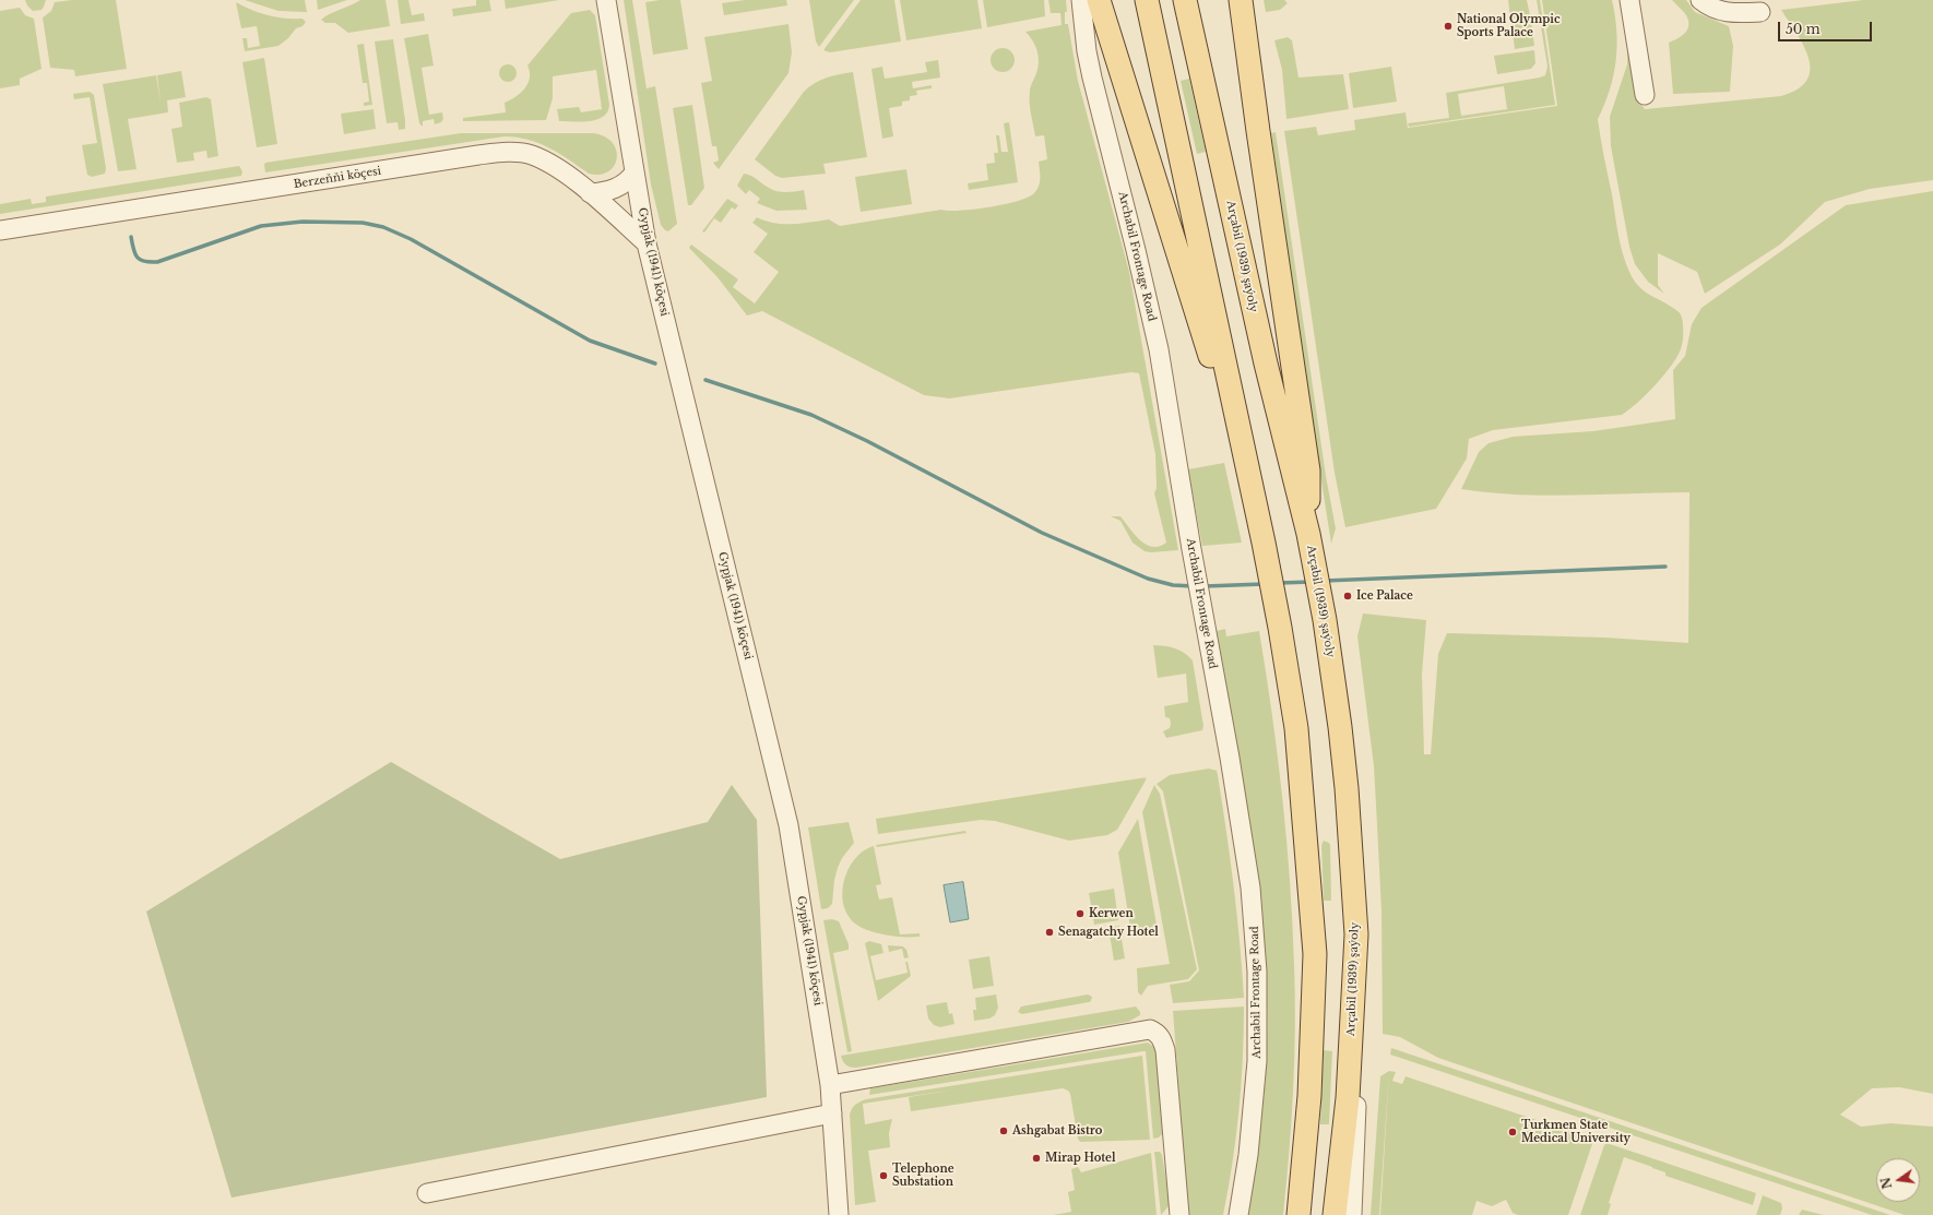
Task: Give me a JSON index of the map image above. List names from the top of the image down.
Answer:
{
  "streets": {
    "main road": ["Arçabil (1939) şaýoly"],
    "street": ["Berzeňňi köçesi", "Archabil Frontage Road", "Gypjak (1941) köçesi"]
  },
  "crossings": [
    ["Berzeňňi köçesi", "Gypjak (1941) köçesi"]
  ],
  "places": [
    "National Olympic Sports Palace",
    "Ice Palace",
    "Kerwen",
    "Senagatchy Hotel",
    "Ashgabat Bistro",
    "Turkmen State Medical University",
    "Mirap Hotel",
    "Telephone Substation"
  ],
  "scale_bar": "50 m",
  "north": "left"
}
